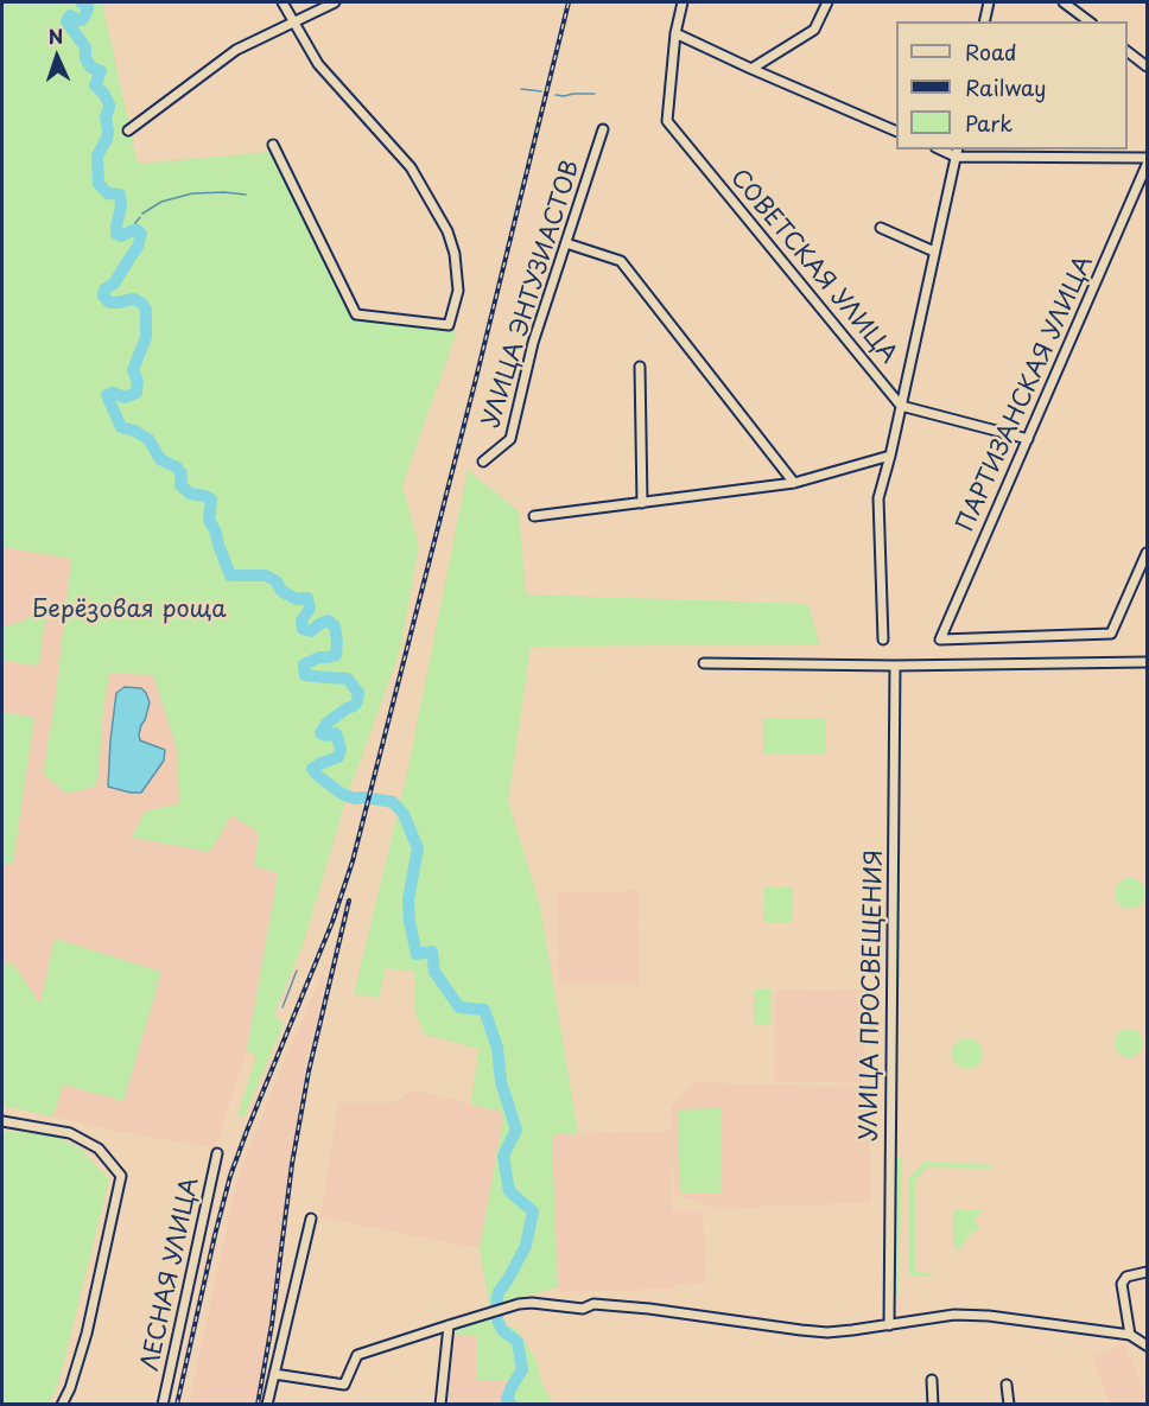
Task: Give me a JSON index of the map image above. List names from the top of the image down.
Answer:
{
  "streets": {
    "street": [
      "СОВЕТСКАЯ УЛИЦА",
      "УЛИЦА ЭНТУЗИАСТОВ",
      "ПАРТИЗАНСКАЯ УЛИЦА",
      "УЛИЦА ПРОСВЕЩЕНИЯ",
      "ЛЕСНАЯ УЛИЦА"
    ]
  },
  "parks": ["Берёзовая роща"],
  "legend": ["Road", "Railway", "Park"],
  "north": "top"
}
